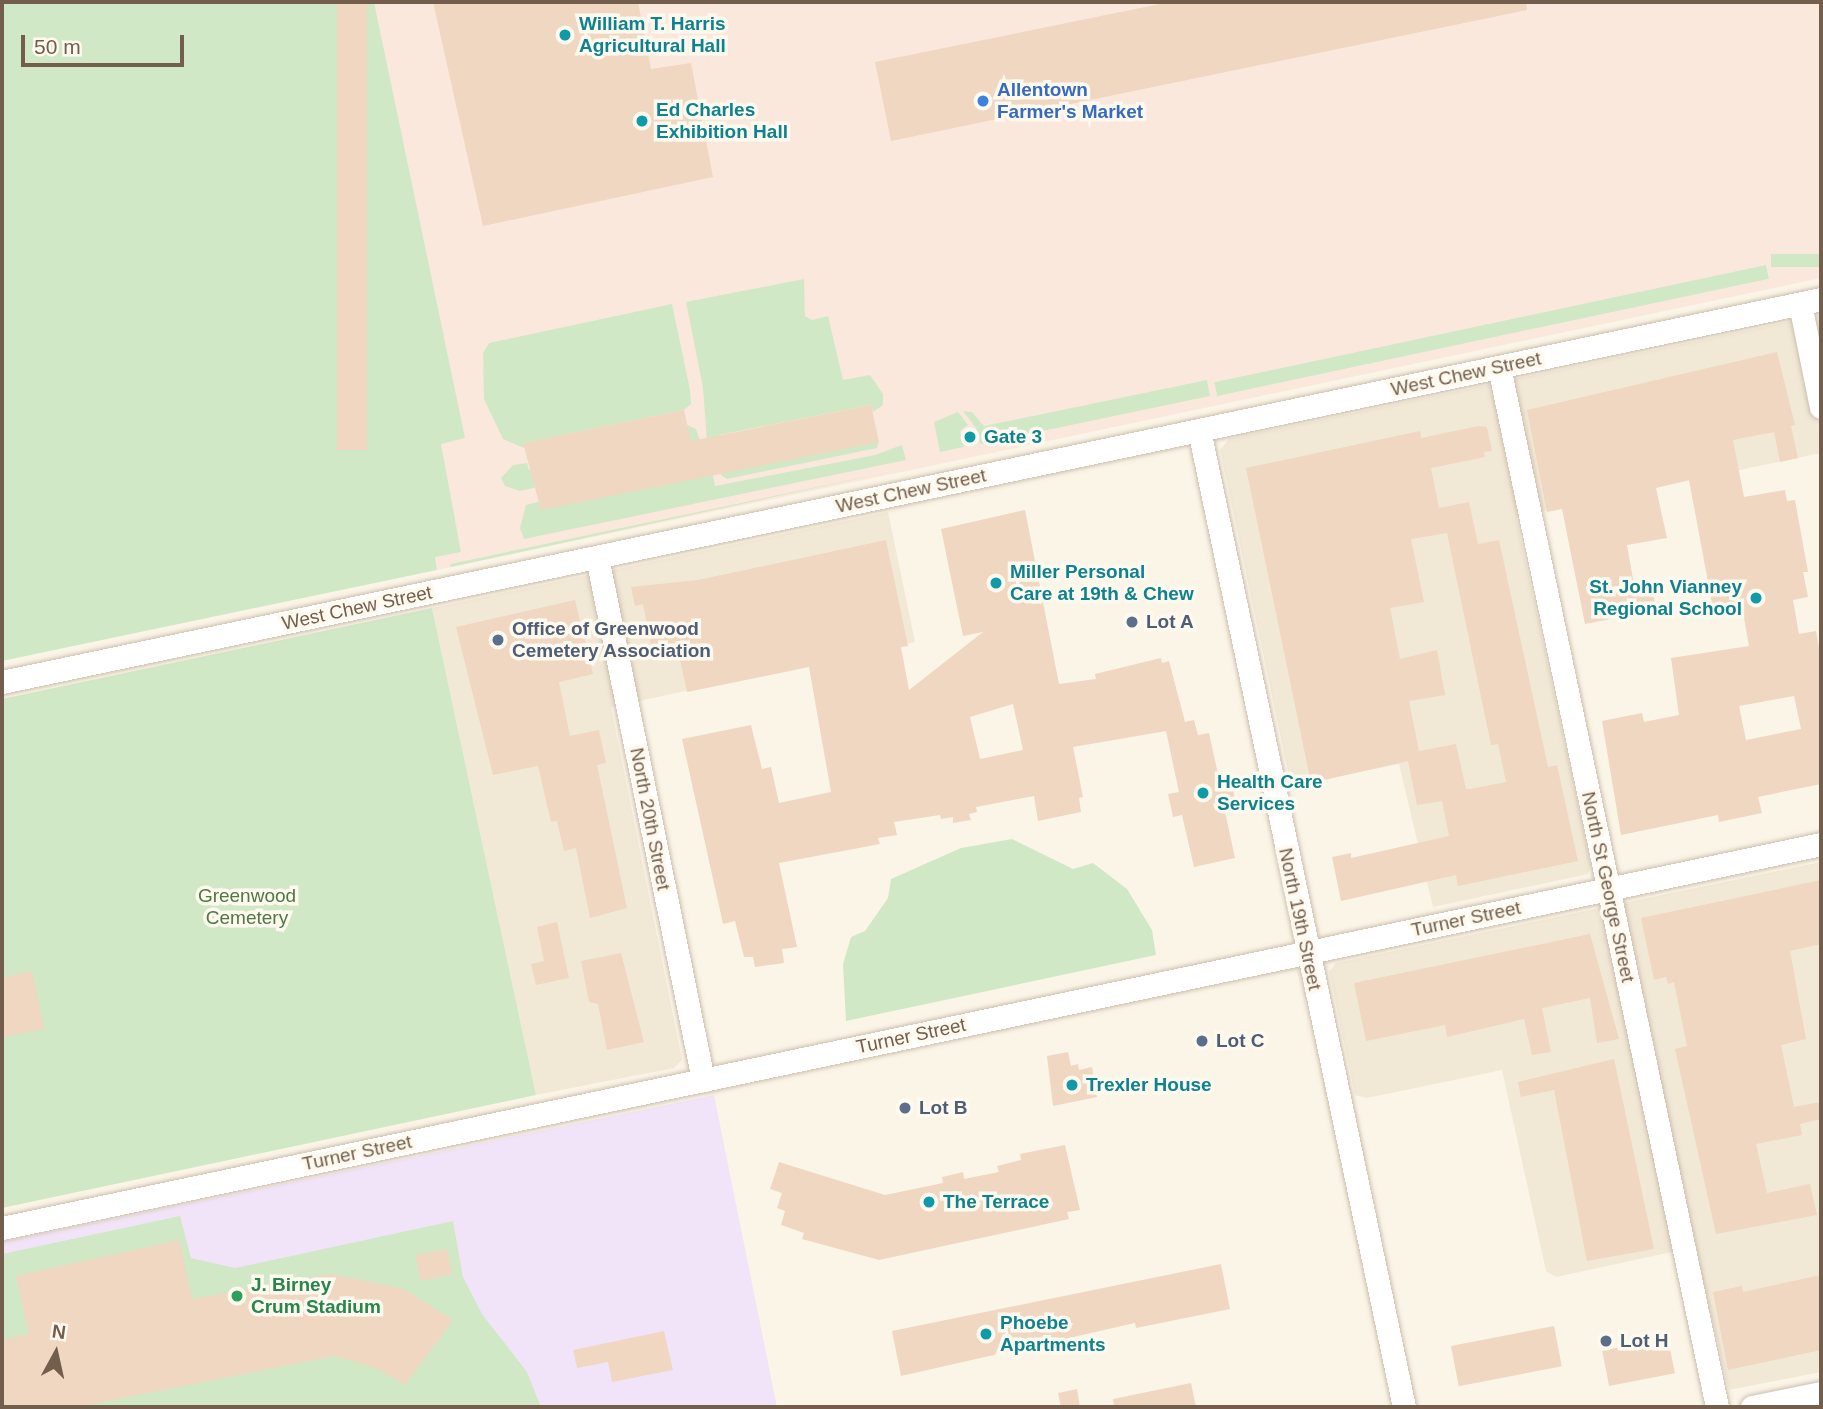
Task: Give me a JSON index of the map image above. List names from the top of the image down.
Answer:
{
  "streets": {
    "street": [
      "West Chew Street",
      "North 20th Street",
      "North St George Street",
      "North 19th Street",
      "Turner Street"
    ]
  },
  "crossings": [
    ["West Chew Street", "North 20th Street"],
    ["West Chew Street", "North St George Street"],
    ["West Chew Street", "North 19th Street"],
    ["North 20th Street", "Turner Street"],
    ["North St George Street", "Turner Street"],
    ["North 19th Street", "Turner Street"]
  ],
  "parks": ["Greenwood Cemetery"],
  "places": [
    "William T. Harris Agricultural Hall",
    "Allentown Farmer's Market",
    "Ed Charles Exhibition Hall",
    "Gate 3",
    "Miller Personal Care at 19th & Chew",
    "St. John Vianney Regional School",
    "Lot A",
    "Office of Greenwood Cemetery Association",
    "Health Care Services",
    "Lot C",
    "Trexler House",
    "Lot B",
    "The Terrace",
    "J. Birney Crum Stadium",
    "Phoebe Apartments",
    "Lot H"
  ],
  "scale_bar": "50 m",
  "north": "top"
}
